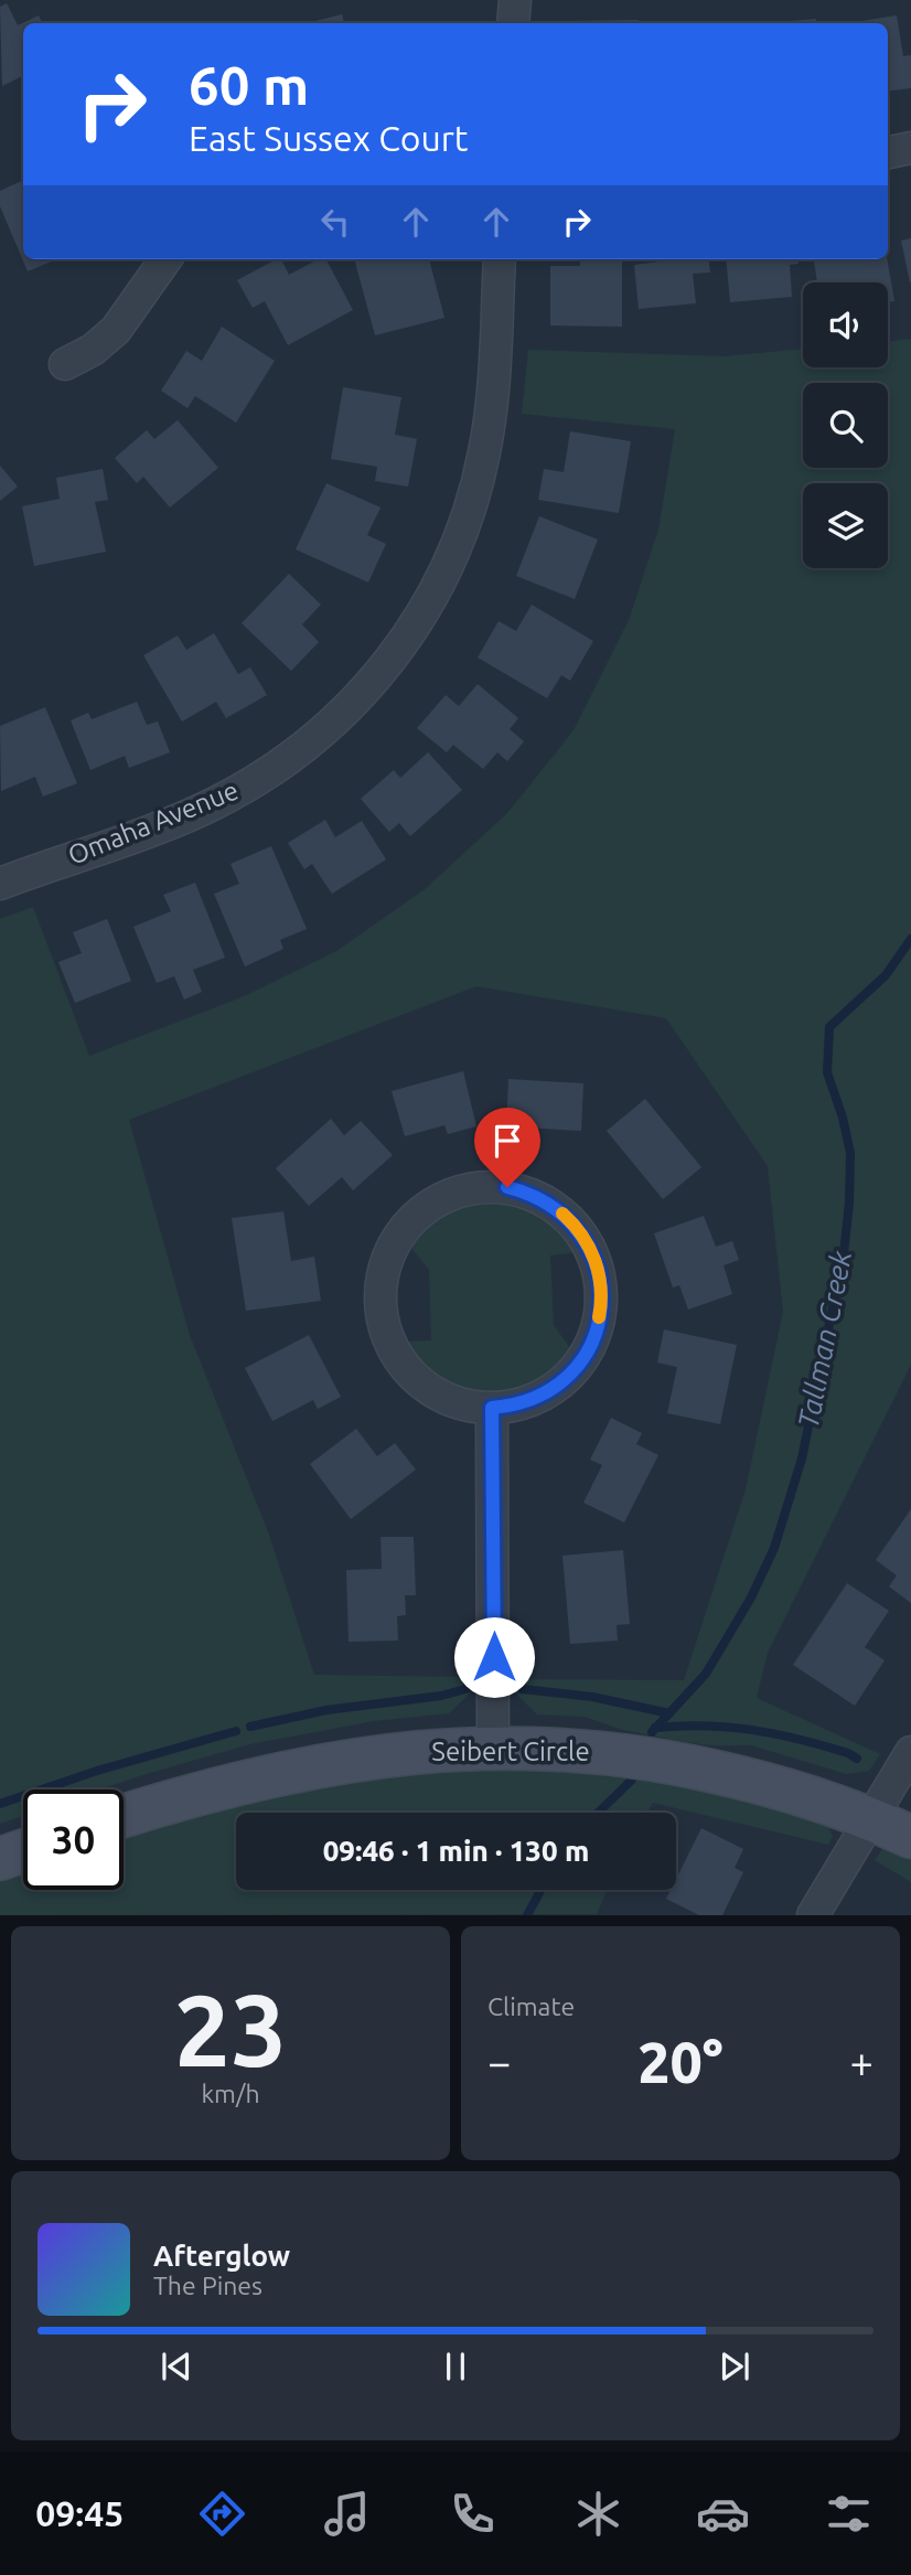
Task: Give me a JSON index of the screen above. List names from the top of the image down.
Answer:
{
  "streets": {
    "street": ["Omaha Avenue", "Seibert Circle"]
  },
  "water": ["Tallman Creek"],
  "page": {
    "turn": ["60 m", "East Sussex Court"],
    "limit": "30",
    "trip": "09:46 · 1 min · 130 m",
    "tile": [
      ["23", "km/h"],
      "Climate"
    ],
    "heat": ["−", "20°", "+"],
    "song": ["Afterglow", "The Pines"],
    "tabs": "09:45"
  }
}
